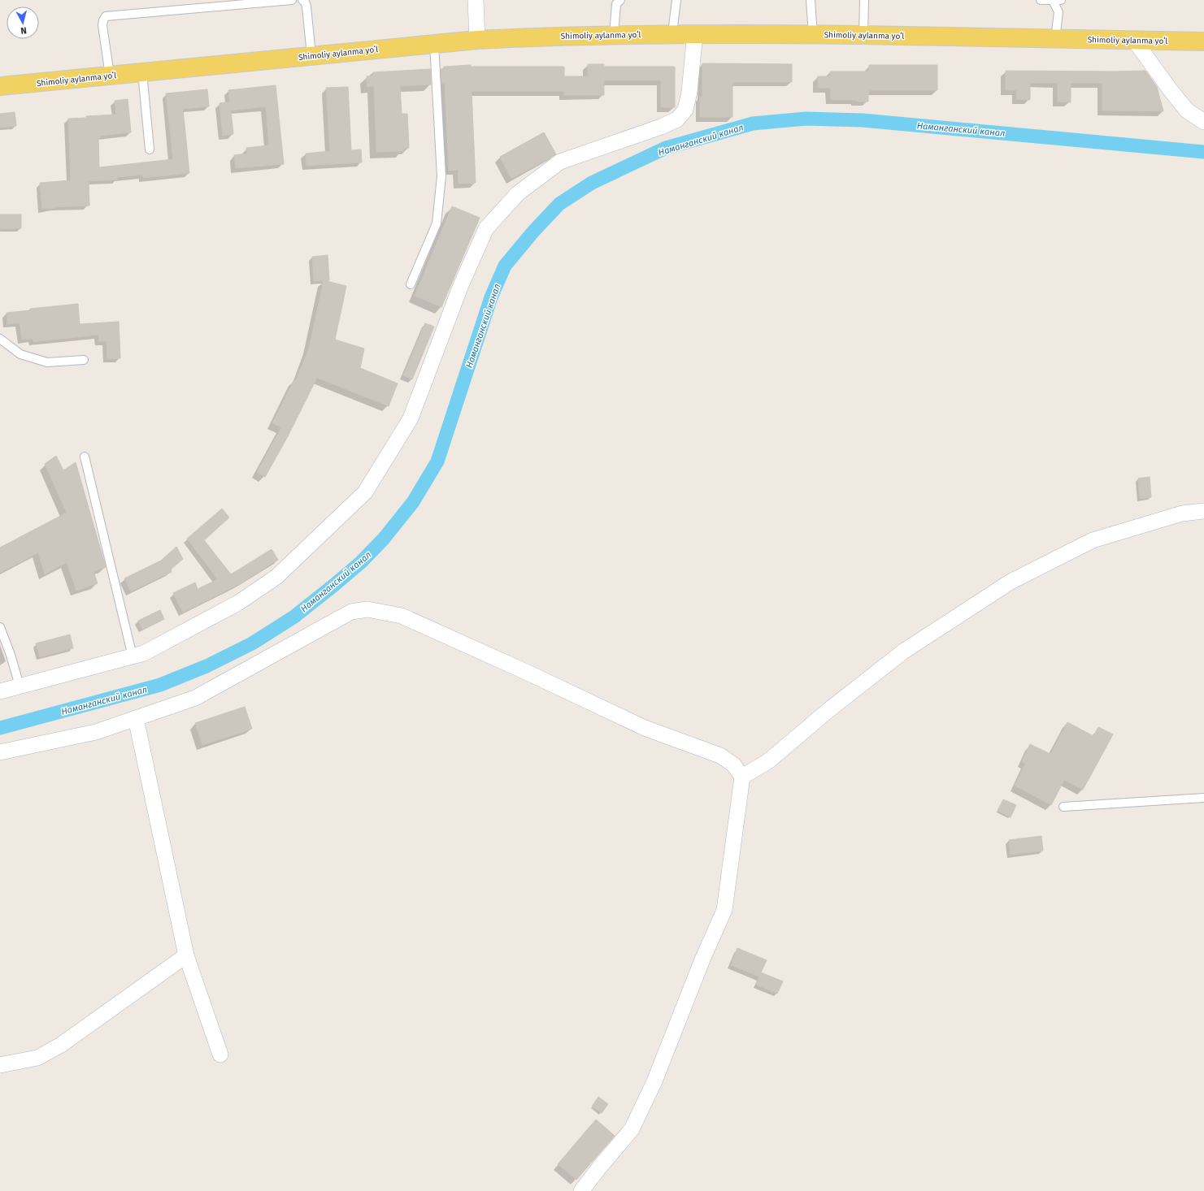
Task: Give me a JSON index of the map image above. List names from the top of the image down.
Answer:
{
  "streets": {
    "main road": ["Shimoliy aylanma yoʻl"]
  },
  "water": ["Наманганский канал"],
  "north": "bottom"
}
